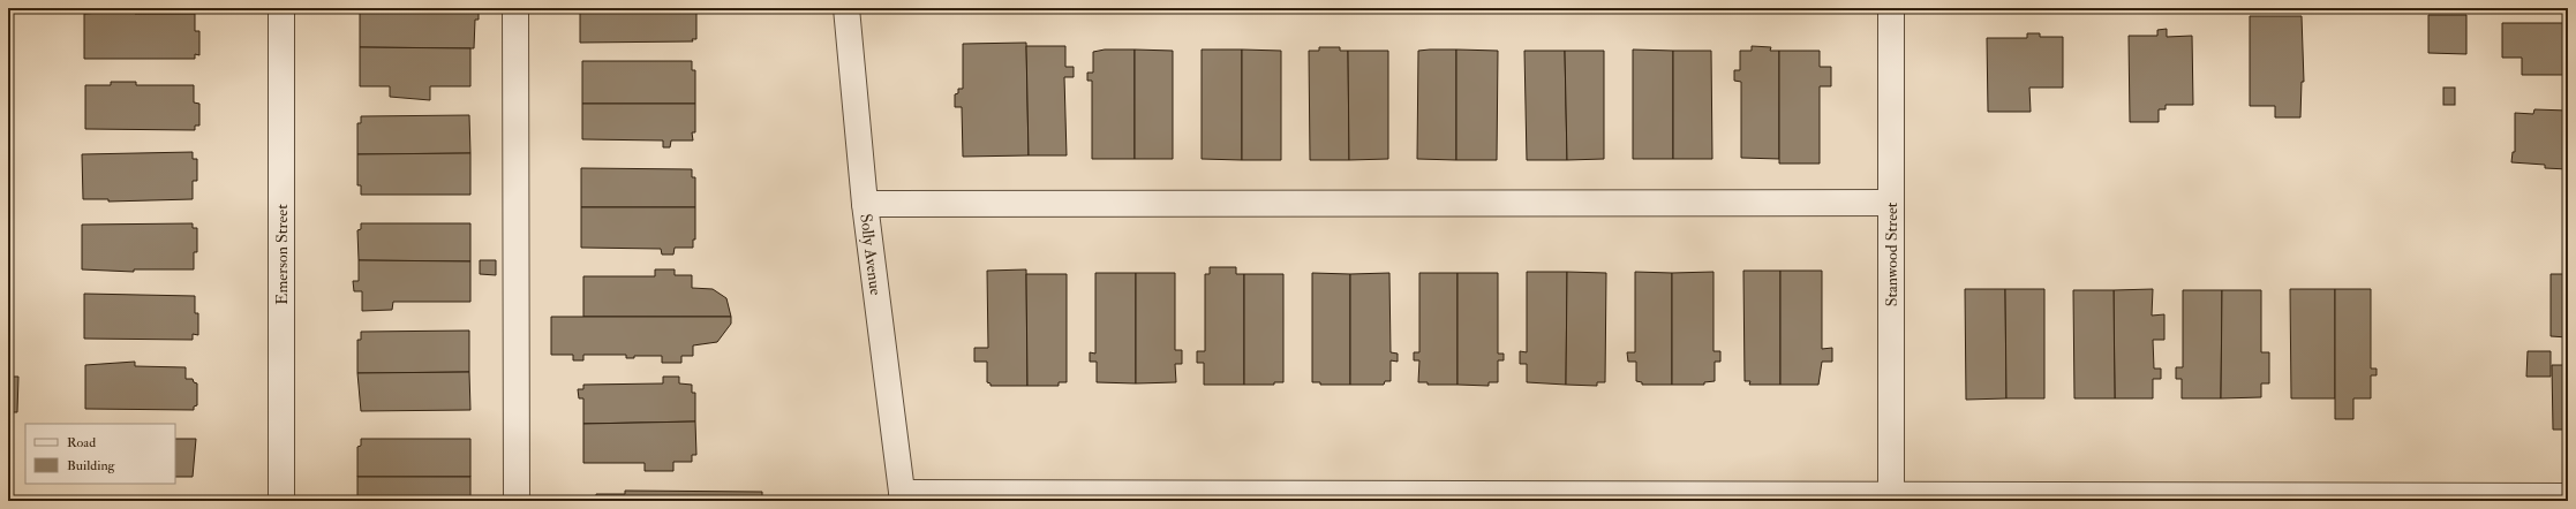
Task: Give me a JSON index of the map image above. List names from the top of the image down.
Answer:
{
  "streets": {
    "street": ["Emerson Street", "Solly Avenue", "Stanwood Street"]
  },
  "legend": ["Road", "Building"]
}
